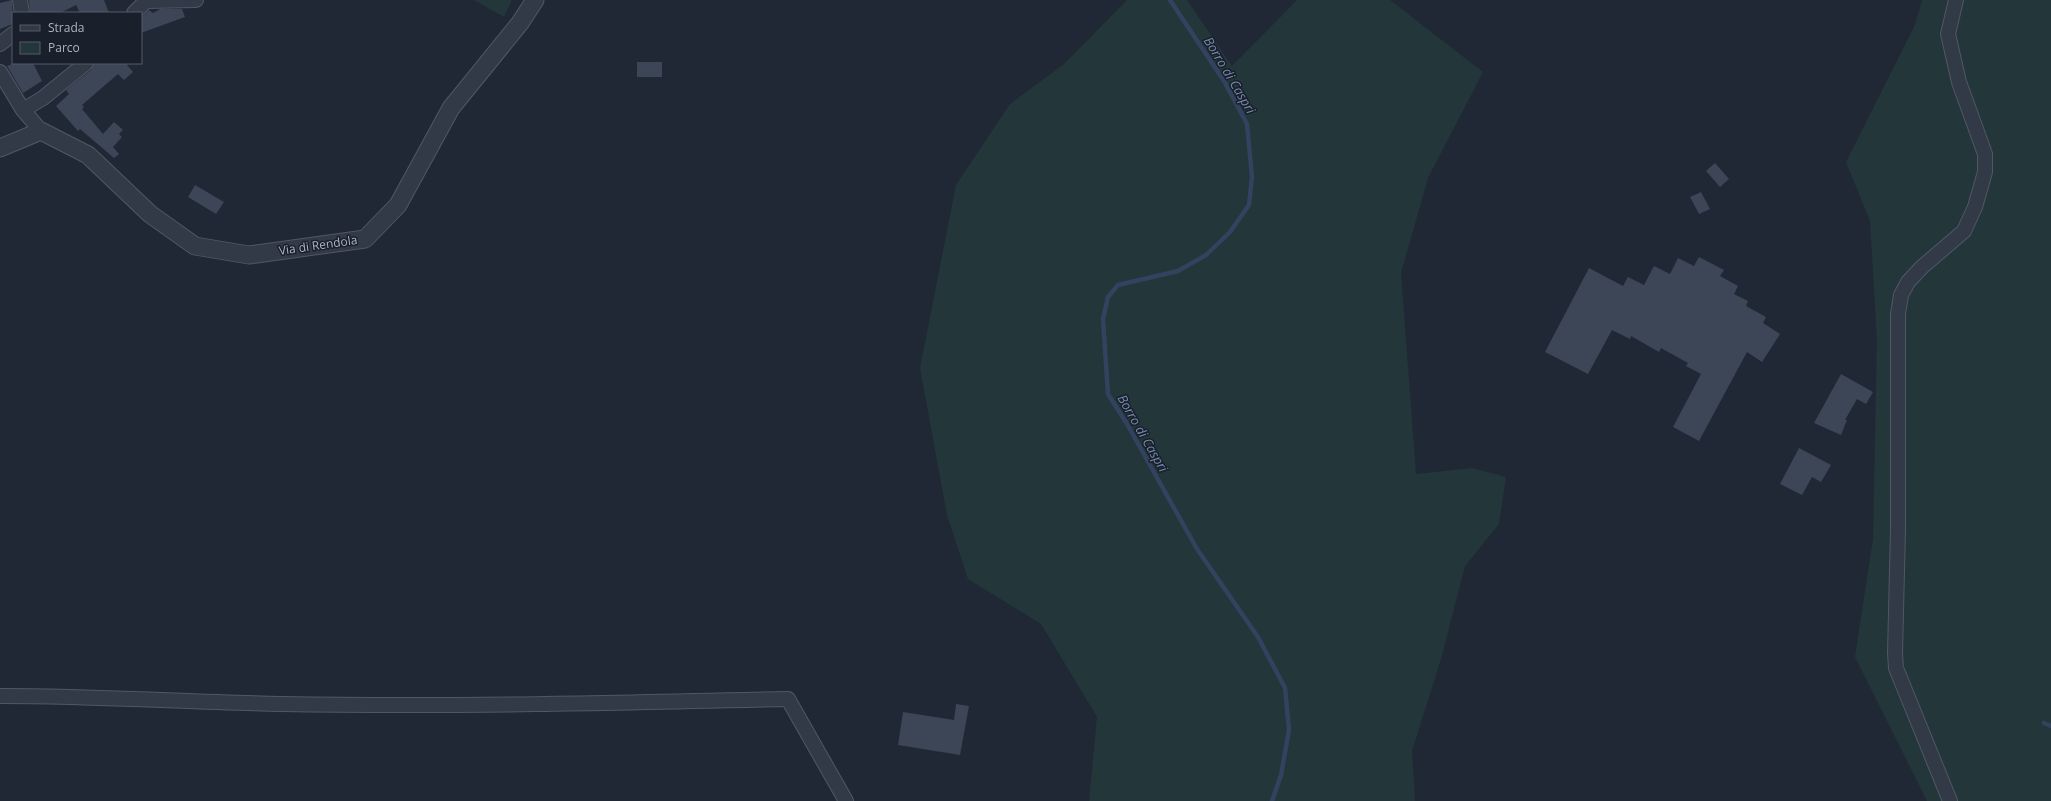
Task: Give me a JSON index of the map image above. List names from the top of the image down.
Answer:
{
  "streets": {
    "street": ["Via di Rendola"]
  },
  "water": ["Borro di Caspri"],
  "legend": ["Strada", "Parco"]
}
